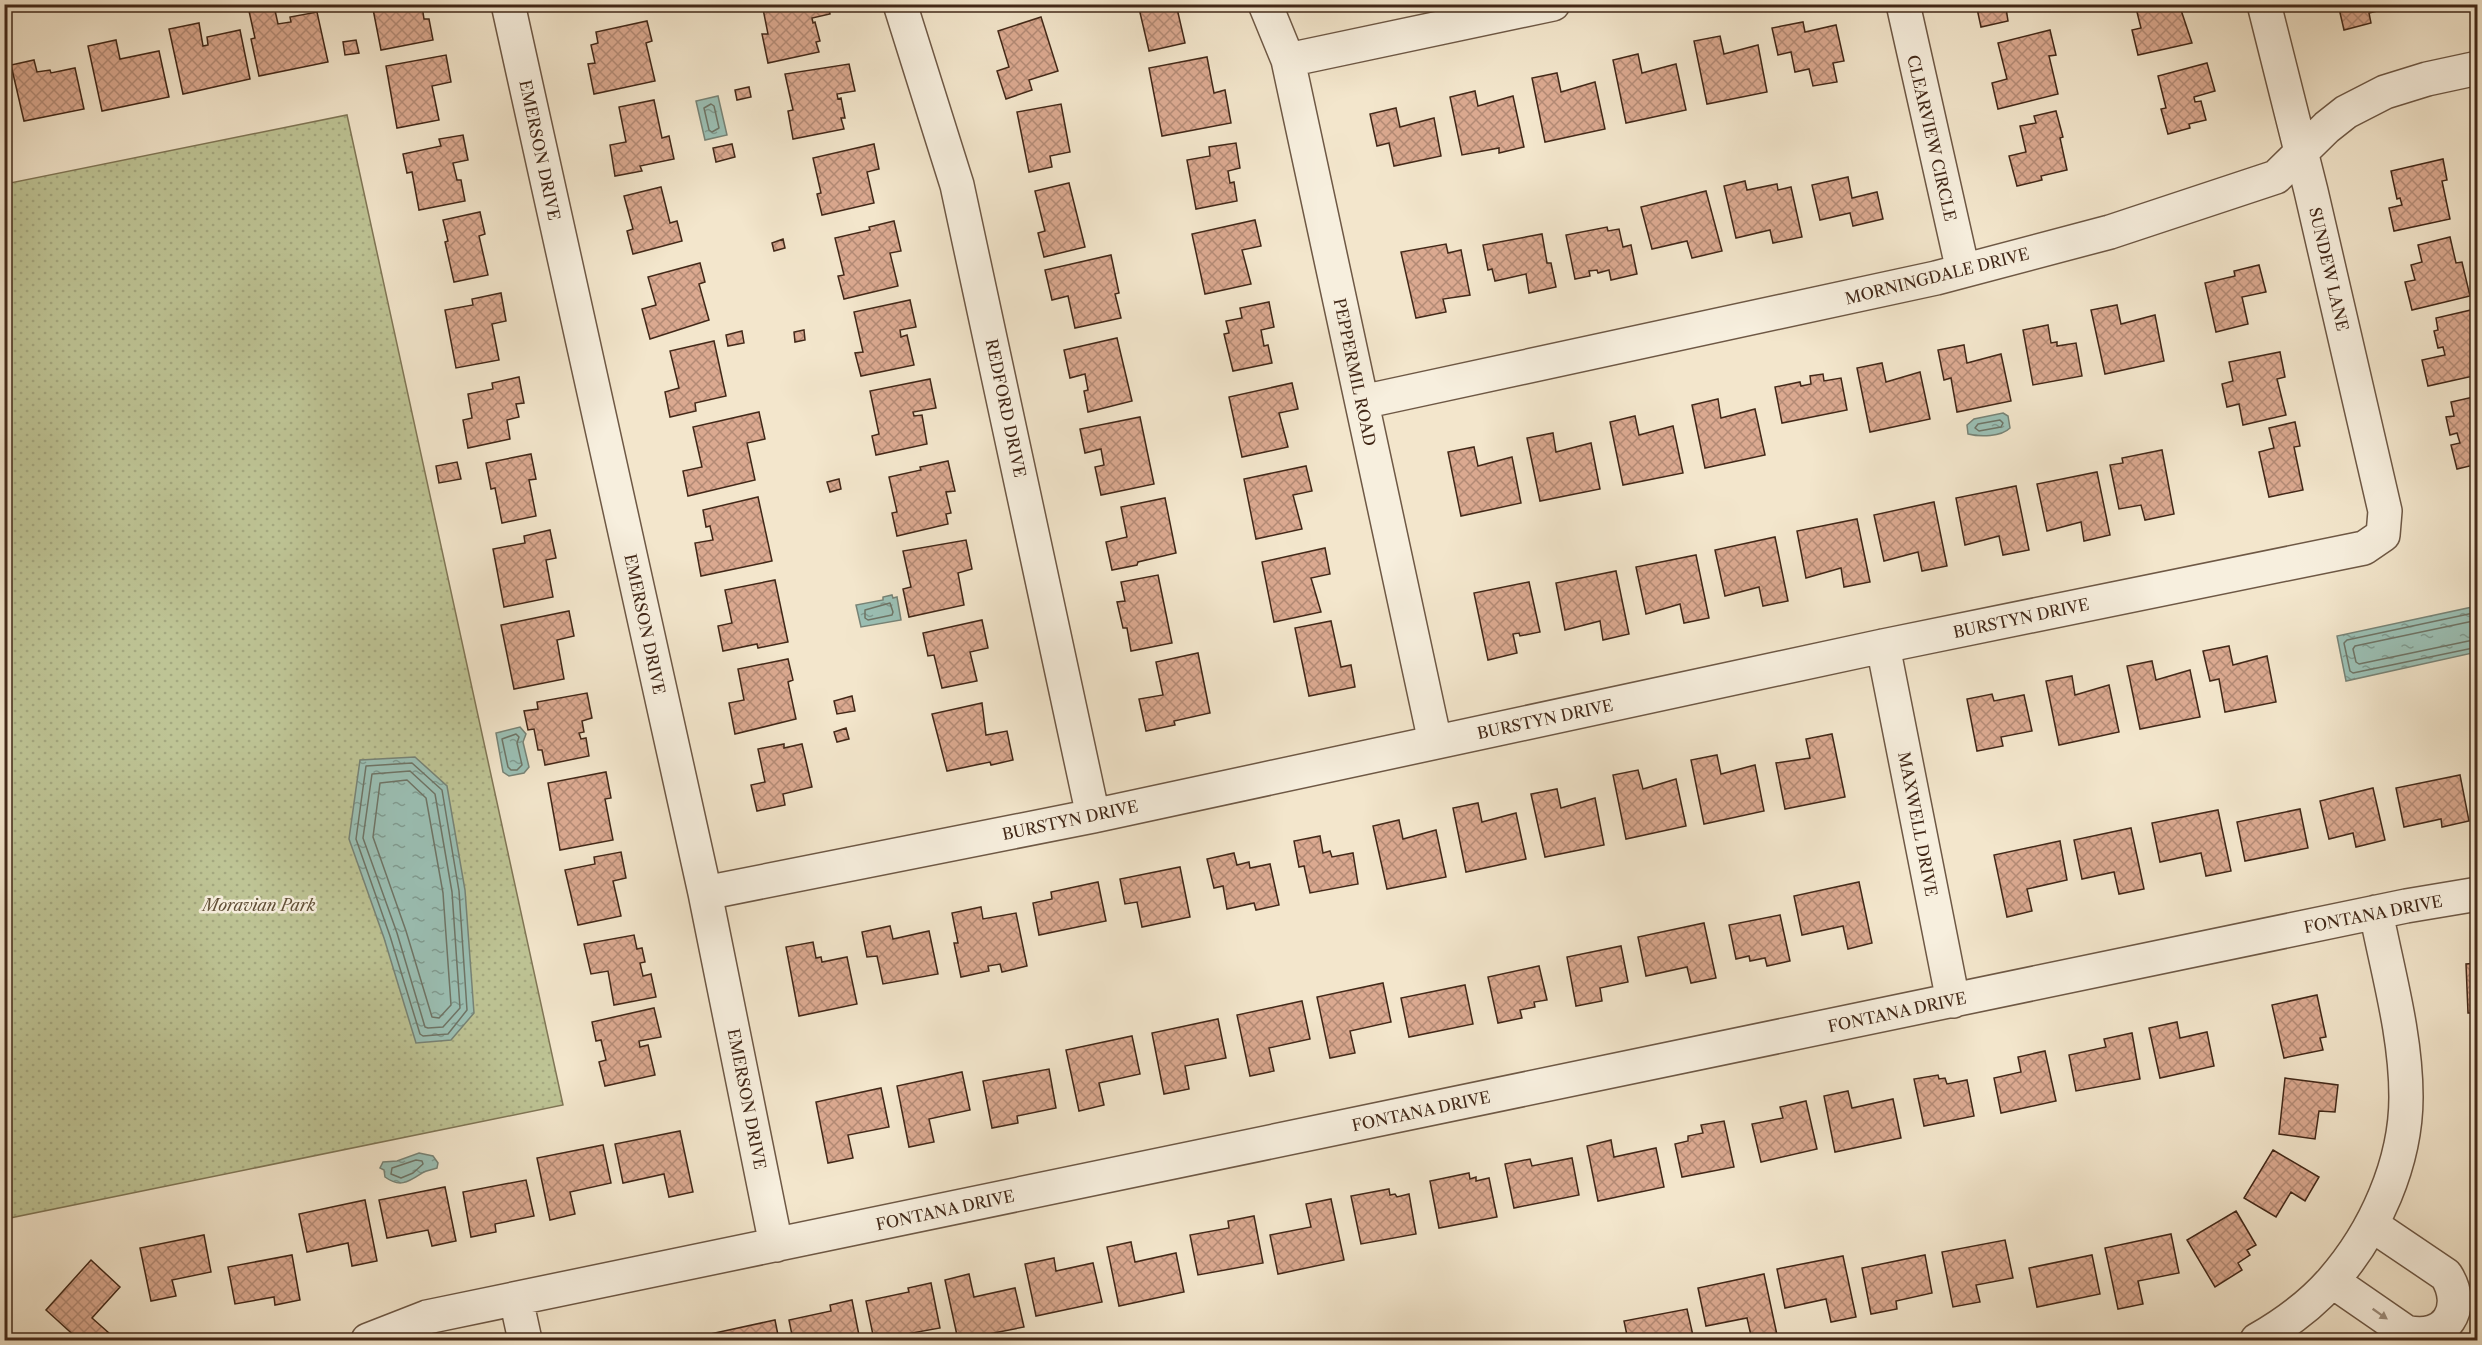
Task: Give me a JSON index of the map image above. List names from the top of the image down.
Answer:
{
  "streets": {
    "street": [
      "CLEARVIEW CIRCLE",
      "EMERSON DRIVE",
      "SUNDEW LANE",
      "MORNINGDALE DRIVE",
      "PEPPERMIL ROAD",
      "REDFORD DRIVE",
      "BURSTYN DRIVE",
      "MAXWELL DRIVE",
      "FONTANA DRIVE"
    ]
  },
  "crossings": [
    ["CLEARVIEW CIRCLE", "MORNINGDALE DRIVE"],
    ["EMERSON DRIVE", "BURSTYN DRIVE"],
    ["EMERSON DRIVE", "FONTANA DRIVE"],
    ["SUNDEW LANE", "MORNINGDALE DRIVE"],
    ["SUNDEW LANE", "BURSTYN DRIVE"],
    ["MORNINGDALE DRIVE", "PEPPERMIL ROAD"],
    ["PEPPERMIL ROAD", "BURSTYN DRIVE"],
    ["REDFORD DRIVE", "BURSTYN DRIVE"],
    ["BURSTYN DRIVE", "MAXWELL DRIVE"],
    ["MAXWELL DRIVE", "FONTANA DRIVE"]
  ],
  "parks": ["Moravian Park"]
}
